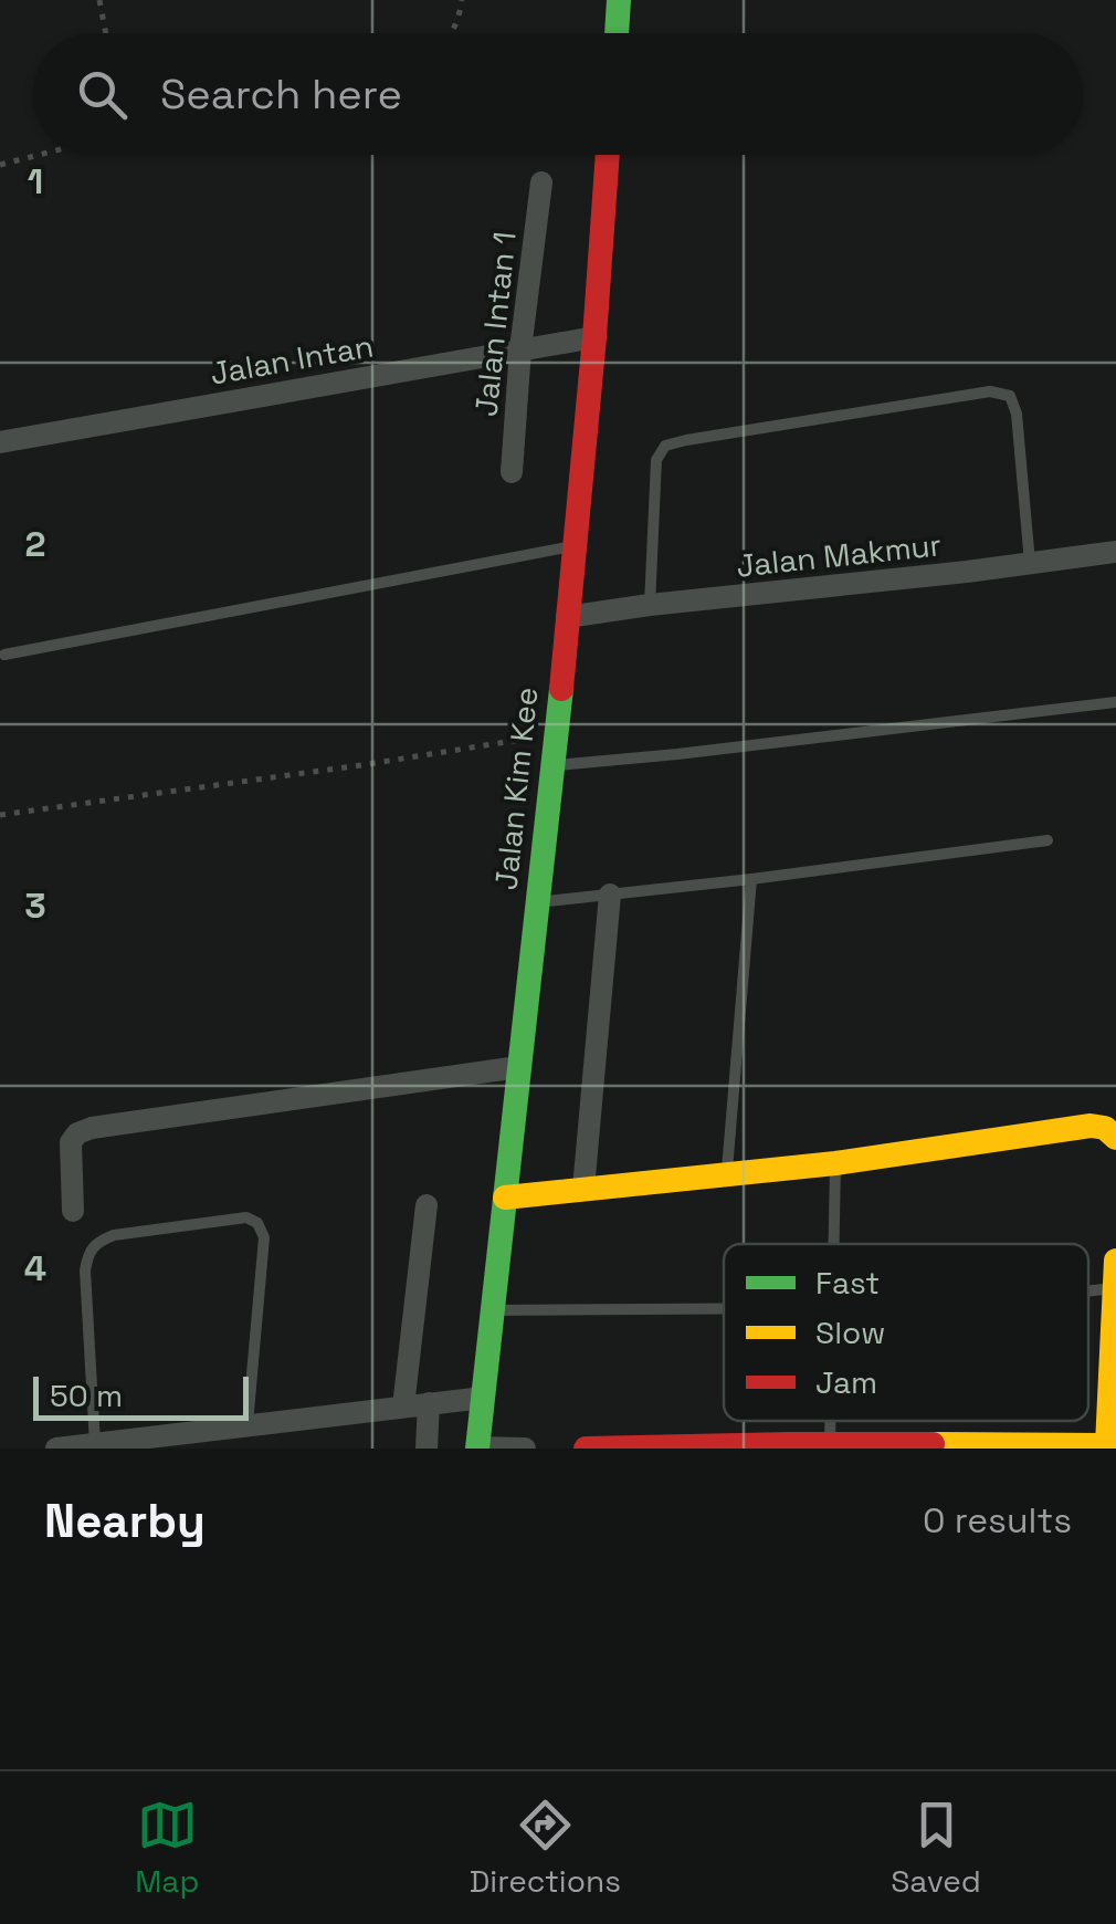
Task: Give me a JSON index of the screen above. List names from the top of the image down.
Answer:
{
  "streets": {
    "street": [
      "Jalan Intan 1",
      "Jalan Intan",
      "Jalan Makmur",
      "Jalan Kim Kee"
    ]
  },
  "crossings": [
    ["Jalan Intan 1", "Jalan Intan"],
    ["Jalan Intan", "Jalan Kim Kee"],
    ["Jalan Makmur", "Jalan Kim Kee"]
  ],
  "legend": ["Fast", "Slow", "Jam"],
  "scale_bar": "50 m",
  "page": {
    "search": "Search here",
    "scale": "50 m",
    "heading": ["Nearby", "0 results"],
    "nav": ["Map", "Directions", "Saved"]
  },
  "grid": {
    "rows": [
      "1",
      "2",
      "3",
      "4"
    ]
  }
}
